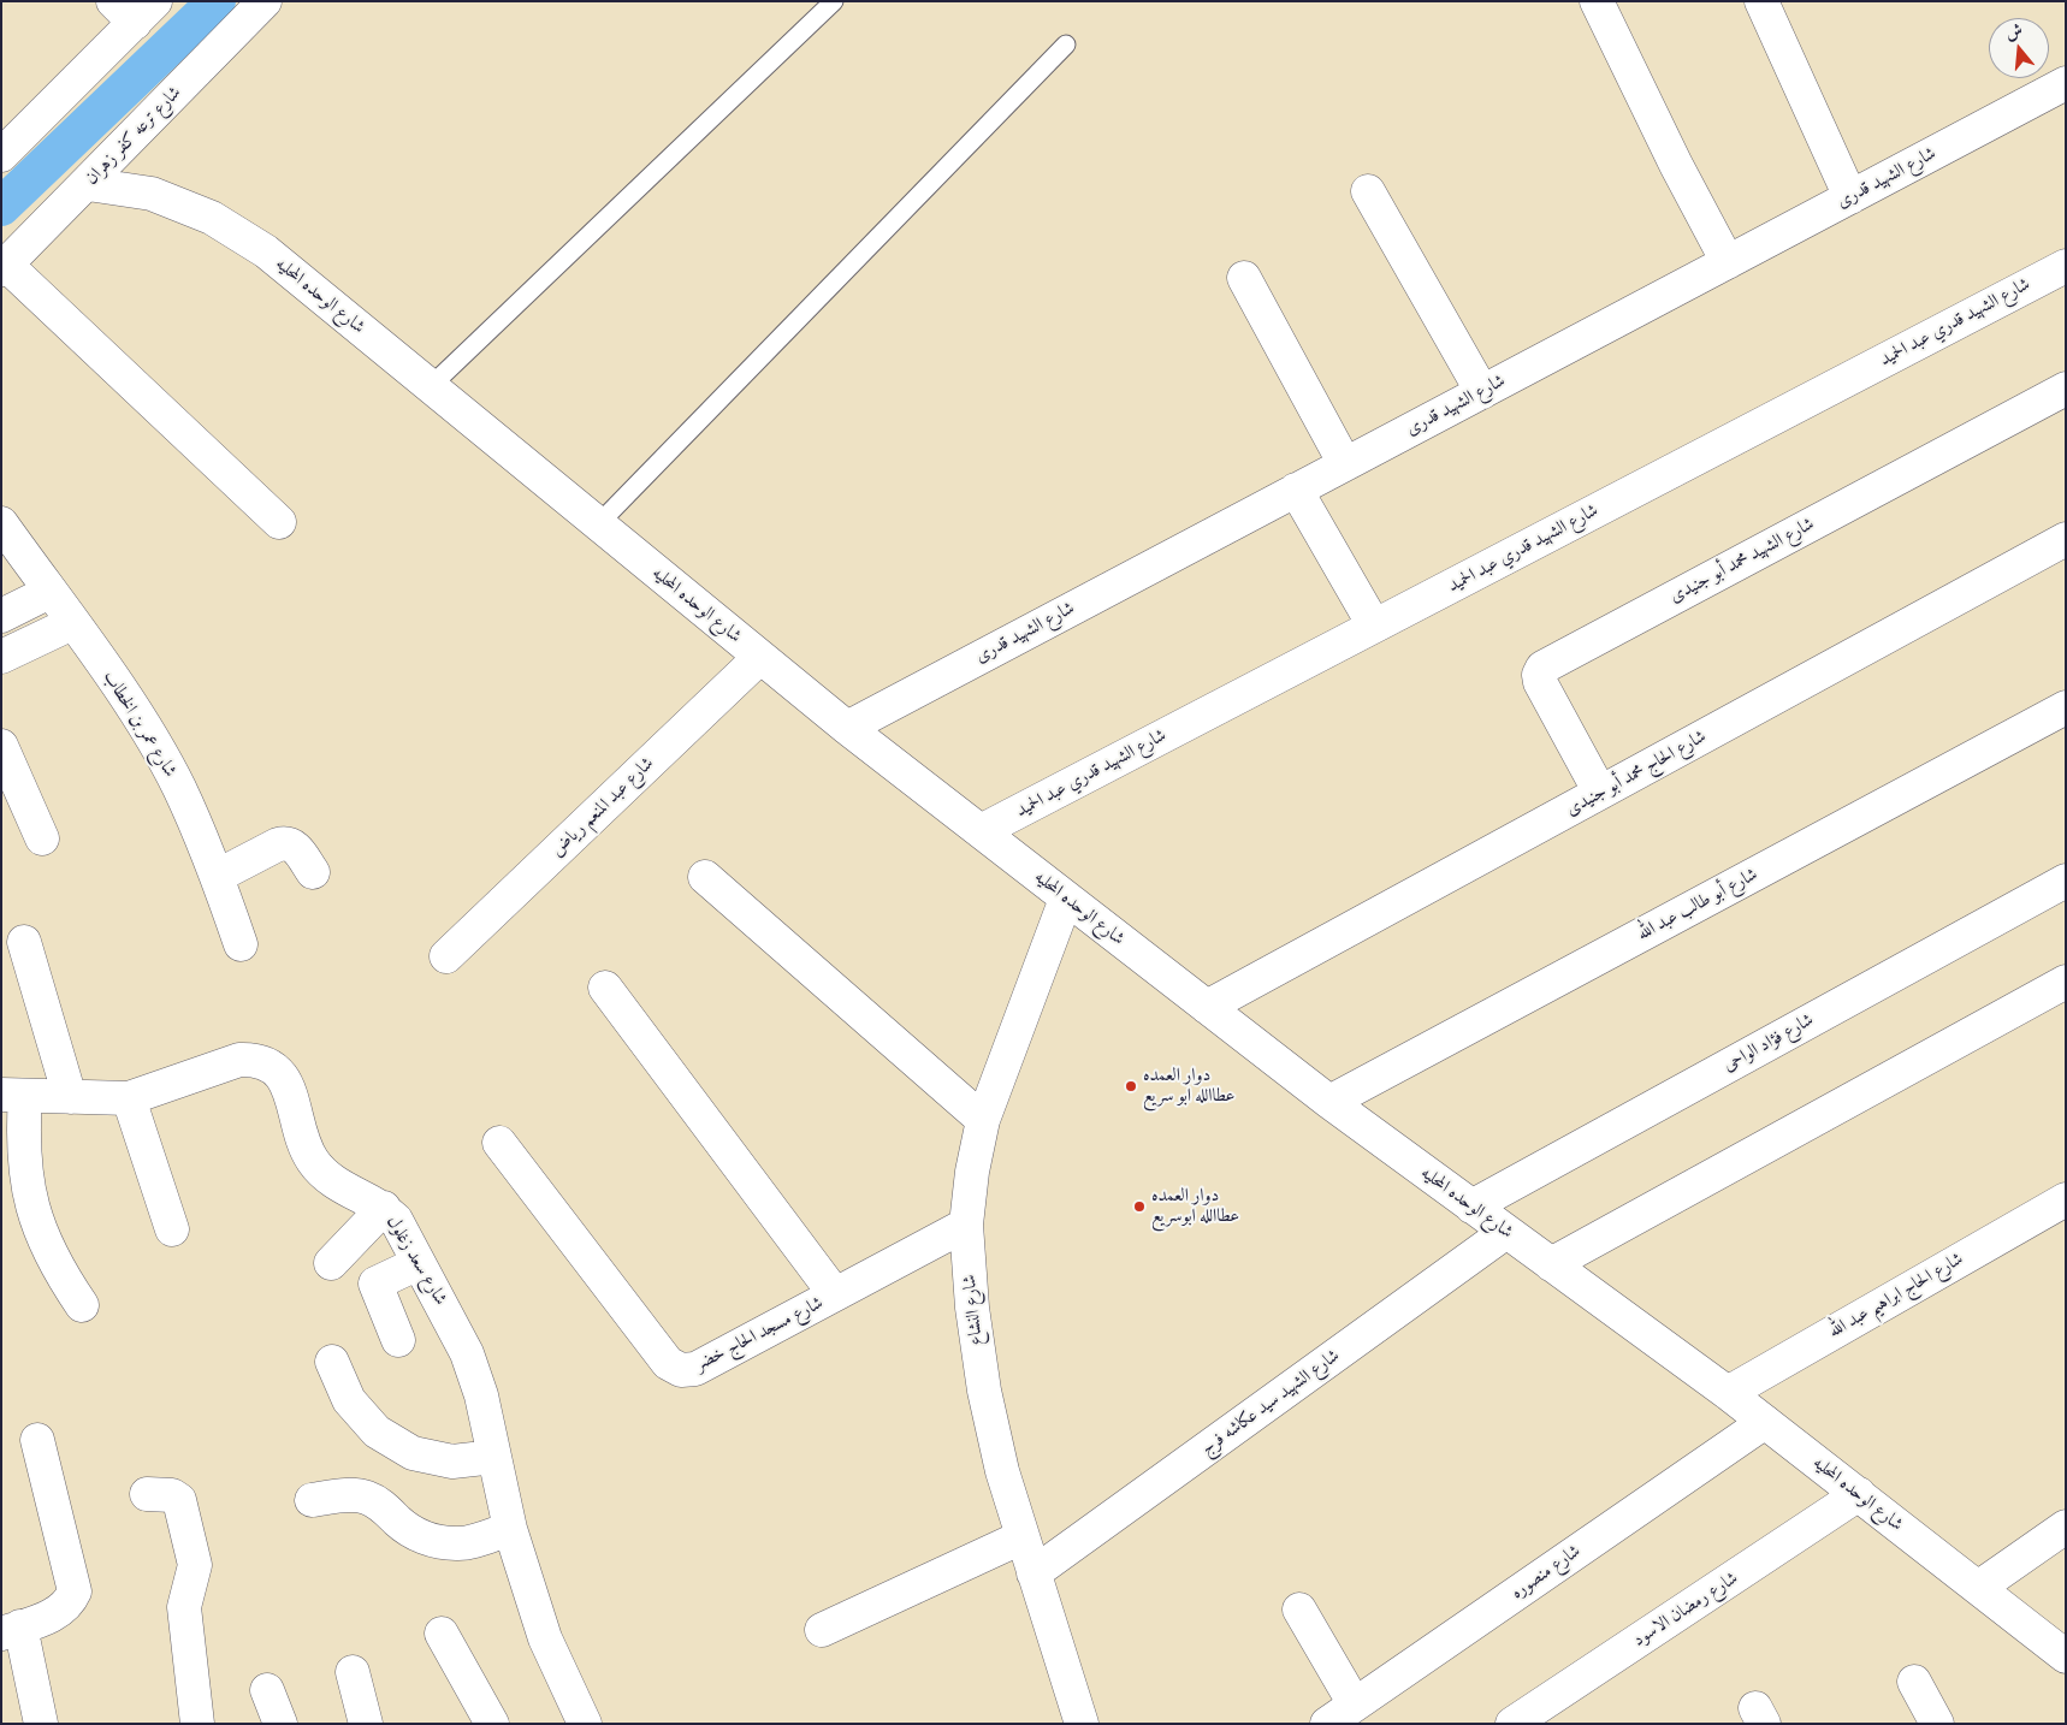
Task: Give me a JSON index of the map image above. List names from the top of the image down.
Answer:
{
  "streets": {
    "street": [
      "شارع ترعه كفر زهران",
      "شارع الشهيد قدرى",
      "شارع الوحده المحليه",
      "شارع الشهيد قدري عبد الحميد",
      "شارع الشهيد محمد أبو جنيدى",
      "شارع عمر بن الخطاب",
      "شارع الحاج محمد أبو جنيدى",
      "شارع عبد المنعم رياض",
      "شارع أبو طالب عبد الله",
      "شارع فؤاد الواحى",
      "شارع سعد زغلول",
      "شارع الحاج ابراهيم عبد الله",
      "شارع النشاع",
      "شارع مسجد الحاج خضر",
      "شارع الشهيد سيد عكاشه فرج",
      "شارع منصوره",
      "شارع رمضان الاسود"
    ]
  },
  "crossings": [
    ["شارع ترعه كفر زهران", "شارع الوحده المحليه"],
    ["شارع الشهيد قدرى", "شارع الوحده المحليه"],
    ["شارع الوحده المحليه", "شارع الشهيد قدري عبد الحميد"],
    ["شارع الوحده المحليه", "شارع الحاج محمد أبو جنيدى"],
    ["شارع الوحده المحليه", "شارع عبد المنعم رياض"],
    ["شارع الوحده المحليه", "شارع أبو طالب عبد الله"],
    ["شارع الوحده المحليه", "شارع فؤاد الواحى"],
    ["شارع الوحده المحليه", "شارع الحاج ابراهيم عبد الله"],
    ["شارع الوحده المحليه", "شارع النشاع"],
    ["شارع الوحده المحليه", "شارع الشهيد سيد عكاشه فرج"],
    ["شارع الوحده المحليه", "شارع منصوره"],
    ["شارع الوحده المحليه", "شارع رمضان الاسود"],
    ["شارع الشهيد محمد أبو جنيدى", "شارع الحاج محمد أبو جنيدى"],
    ["شارع النشاع", "شارع مسجد الحاج خضر"],
    ["شارع النشاع", "شارع الشهيد سيد عكاشه فرج"]
  ],
  "places": ["دوار العمده عطاالله ابو سريع", "دوار العمده عطاالله ابوسريع"],
  "north": "top"
}
